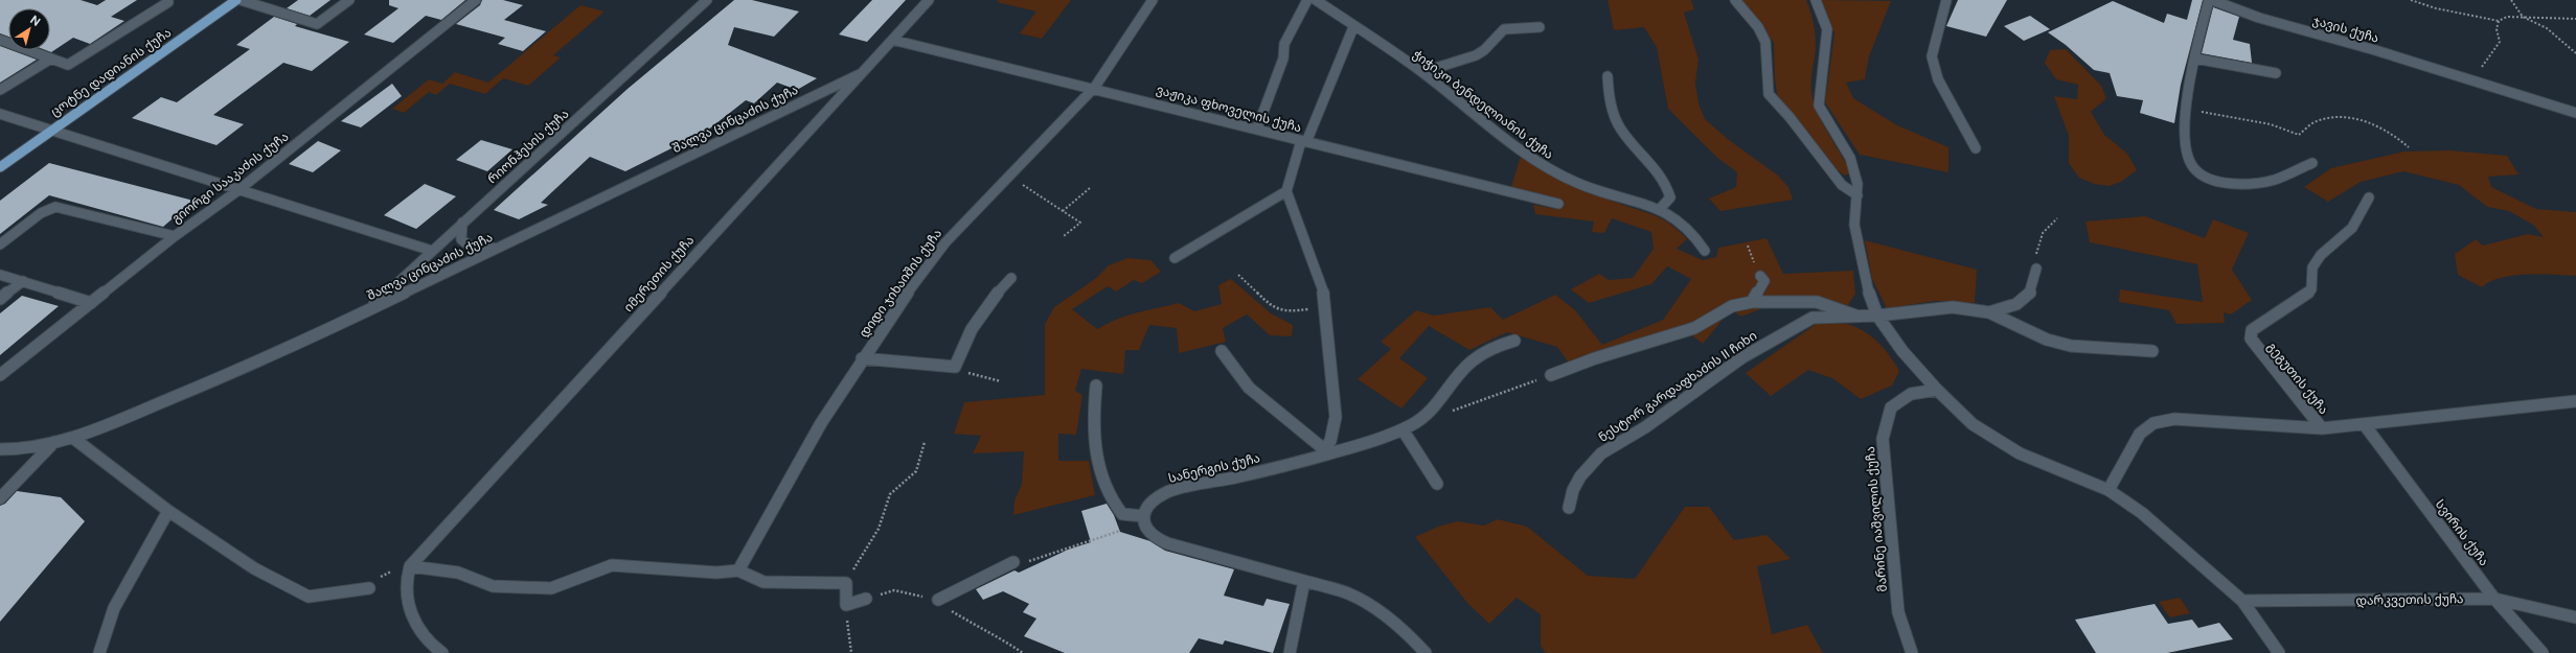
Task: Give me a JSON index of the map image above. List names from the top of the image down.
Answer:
{
  "streets": {
    "main road": ["ცოტნე დადიანის ქუჩა"],
    "street": [
      "ჯავის ქუჩა",
      "ჭიჭიკო ბენდელიანის ქუჩა",
      "ვაჟიკა ფხოველის ქუჩა",
      "შალვა ცინცაძის ქუჩა",
      "რიონჰესის ქუჩა",
      "გიორგი სააკაძის ქუჩა",
      "იმერეთის ქუჩა",
      "დიდი ჯიხაიშის ქუჩა",
      "გეგუთის ქუჩა",
      "ნესტორ გარდაფხაძის II ჩიხი",
      "სანერგის ქუჩა",
      "მარინე იაშვილის ქუჩა",
      "სვირის ქუჩა",
      "დარკვეთის ქუჩა"
    ]
  },
  "crossings": [
    ["ვაჟიკა ფხოველის ქუჩა", "იმერეთის ქუჩა"],
    ["ვაჟიკა ფხოველის ქუჩა", "დიდი ჯიხაიშის ქუჩა"],
    ["შალვა ცინცაძის ქუჩა", "რიონჰესის ქუჩა"],
    ["შალვა ცინცაძის ქუჩა", "იმერეთის ქუჩა"],
    ["გეგუთის ქუჩა", "სვირის ქუჩა"],
    ["სვირის ქუჩა", "დარკვეთის ქუჩა"]
  ],
  "north": "top right"
}
